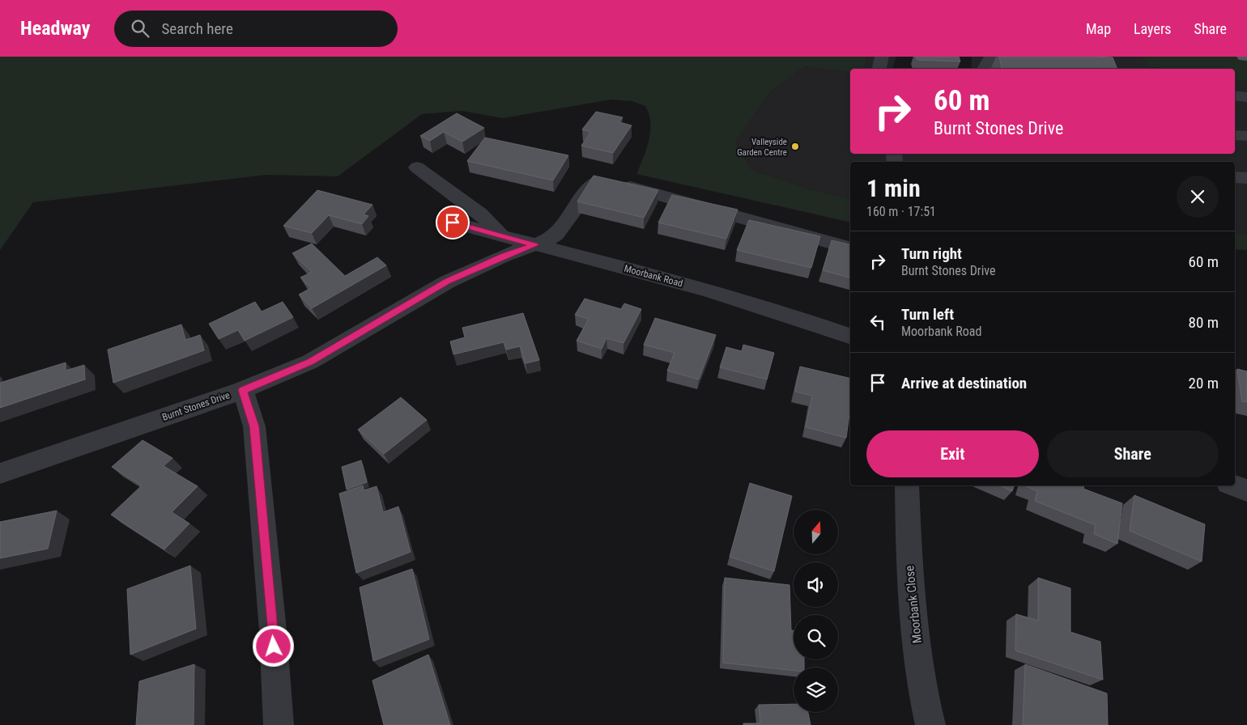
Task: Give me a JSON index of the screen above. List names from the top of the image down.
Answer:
{
  "streets": {
    "street": ["Moorbank Road", "Burnt Stones Drive", "Moorbank Close"]
  },
  "crossings": [
    ["Moorbank Road", "Burnt Stones Drive"]
  ],
  "places": ["Valleyside Garden Centre"],
  "north": "top",
  "page": {
    "header": "Headway",
    "search": "Search here",
    "nav": ["Map", "Layers", "Share"],
    "turn": ["60 m", "Burnt Stones Drive"],
    "heading": ["1 min", "160 m · 17:51"],
    "list": [
      {
        "name": "Turn right",
        "note": "Burnt Stones Drive",
        "value": "60 m"
      },
      {
        "name": "Turn left",
        "note": "Moorbank Road",
        "value": "80 m"
      },
      {
        "name": "Arrive at destination",
        "value": "20 m"
      }
    ],
    "buttons": ["Exit", "Share"]
  }
}
